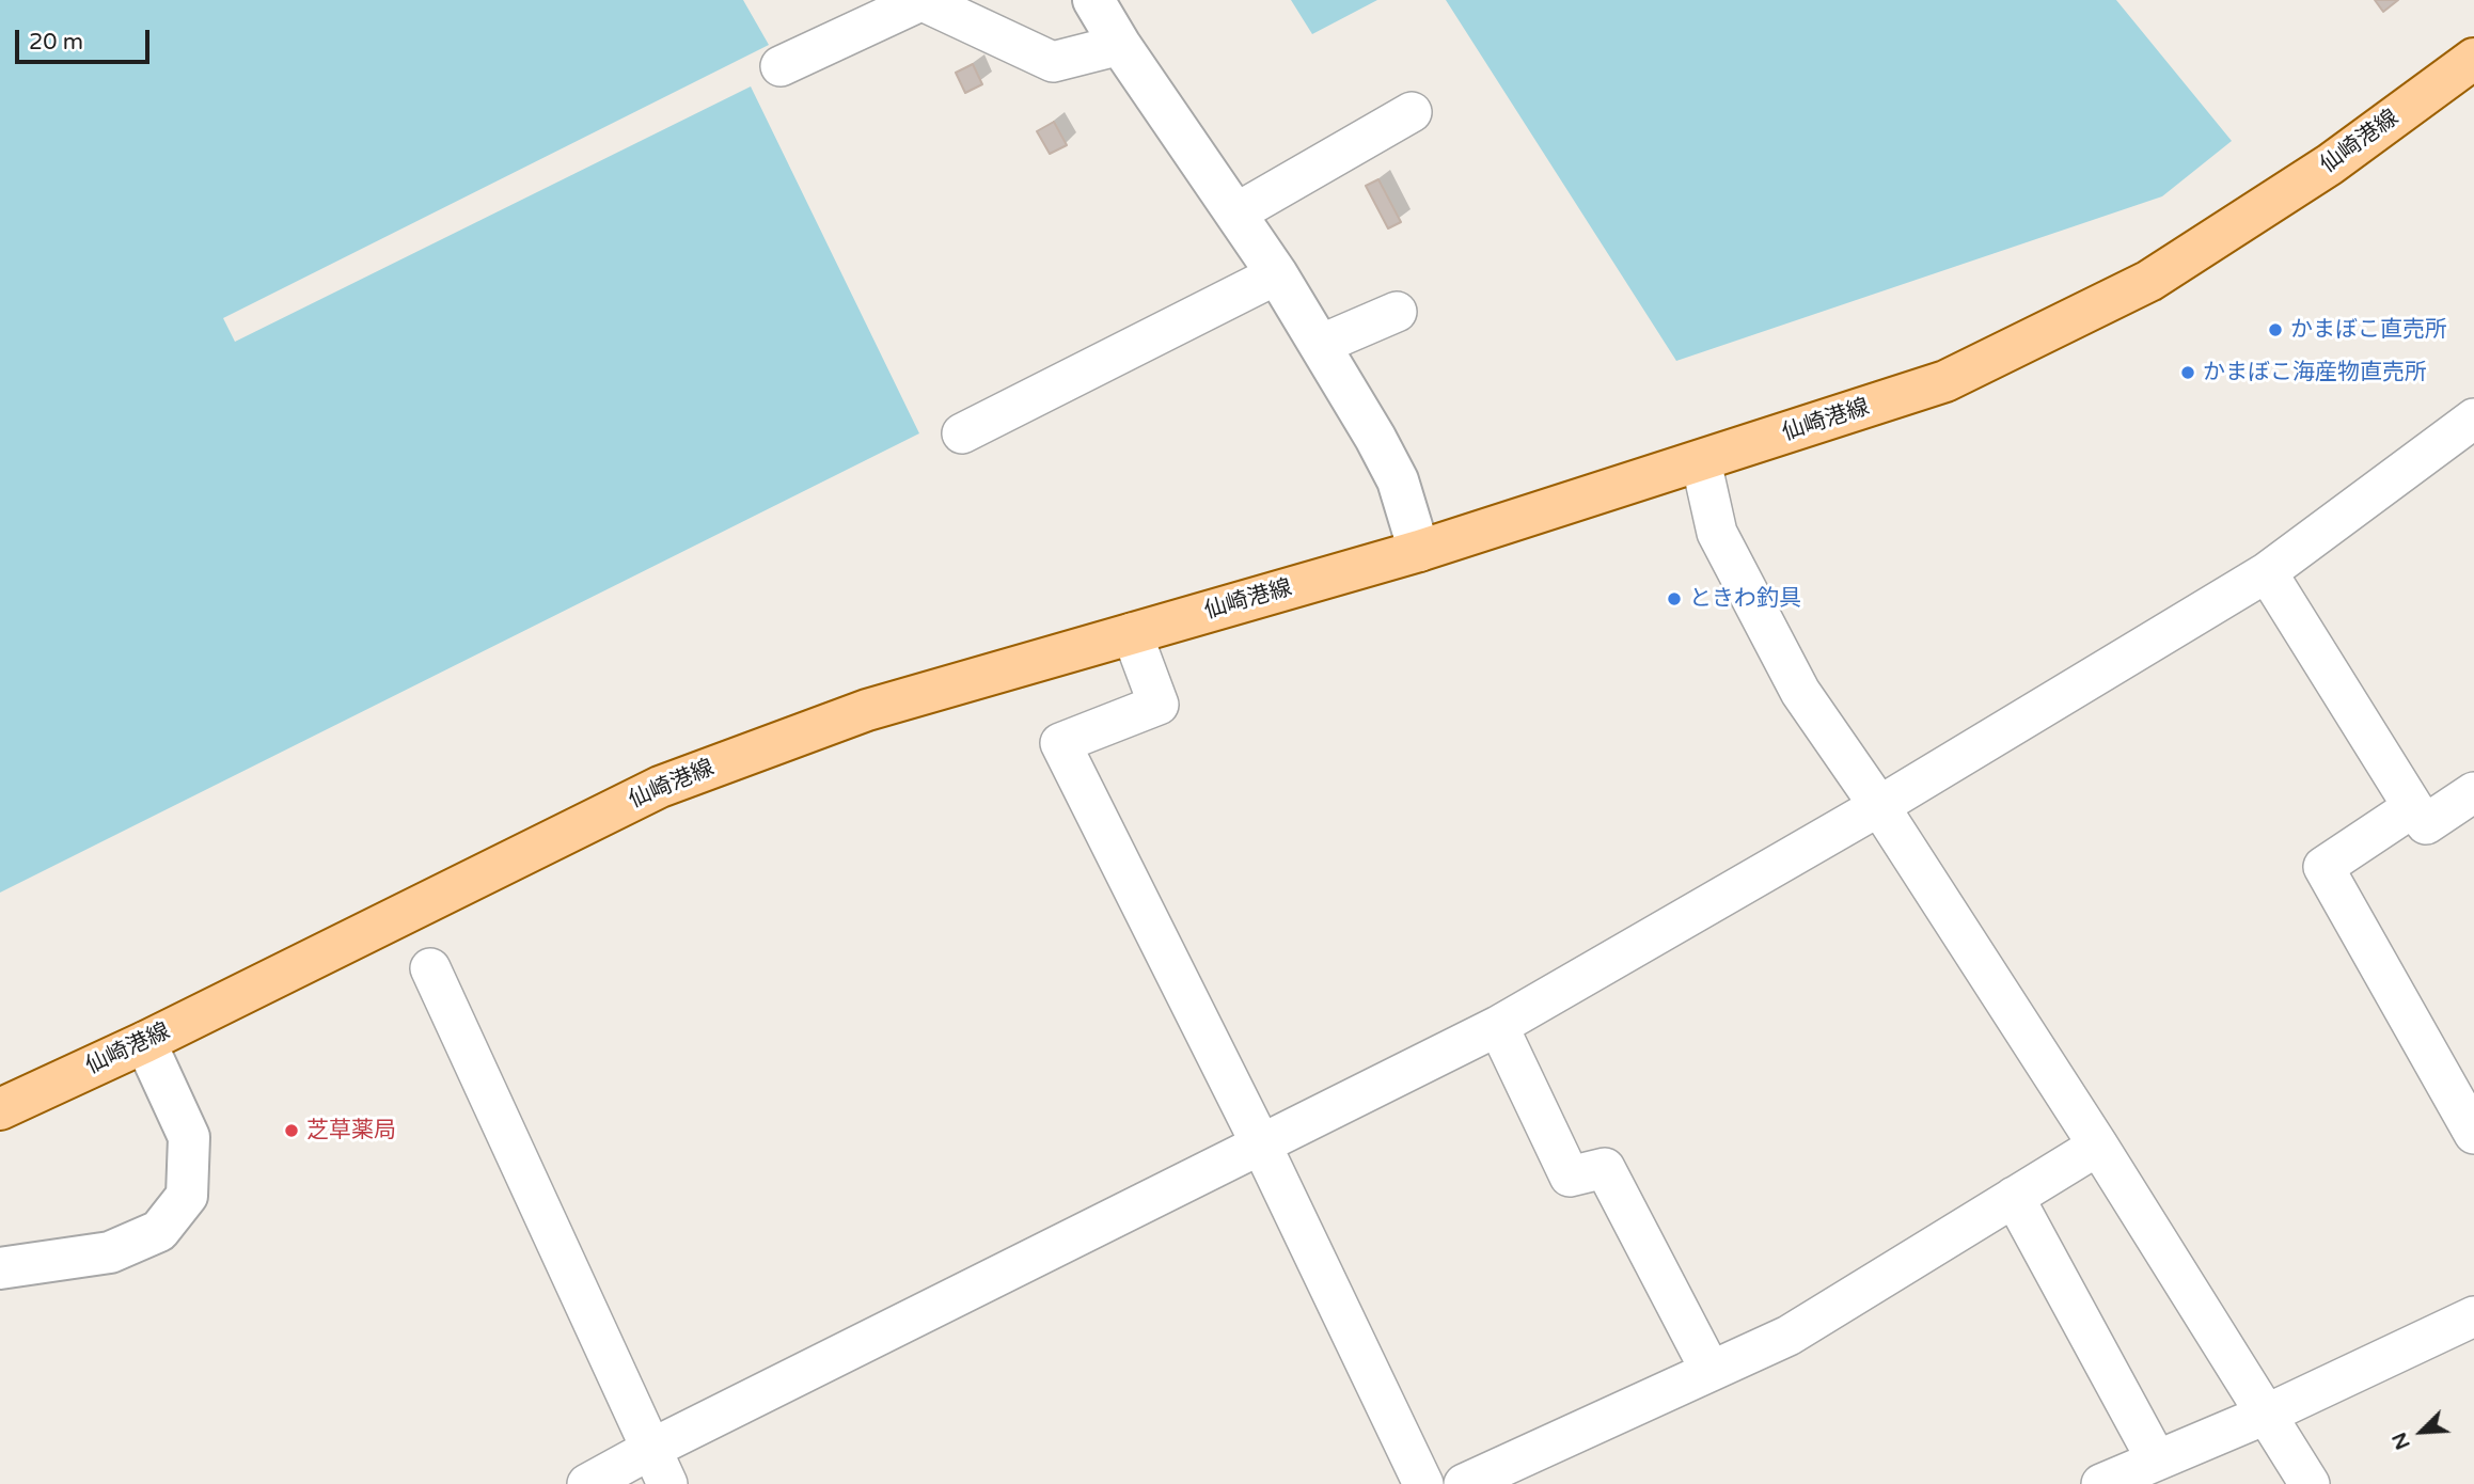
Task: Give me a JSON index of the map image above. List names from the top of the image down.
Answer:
{
  "streets": {
    "main road": ["仙崎港線"]
  },
  "places": [
    "かまぼこ直売所",
    "かまぼこ海産物直売所",
    "ときわ釣具",
    "芝草薬局"
  ],
  "scale_bar": "20 m",
  "north": "bottom left"
}
